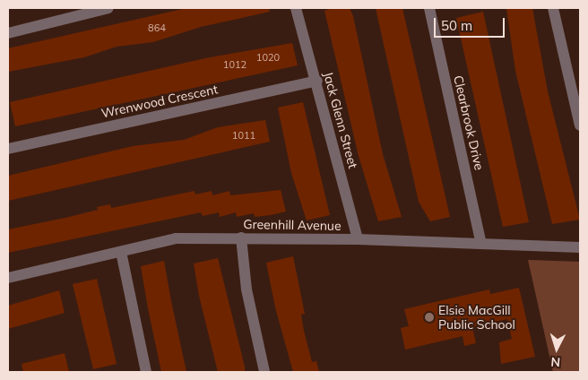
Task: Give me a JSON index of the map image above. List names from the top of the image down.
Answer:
{
  "streets": {
    "street": [
      "Wrenwood Crescent",
      "Jack Glenn Street",
      "Clearbrook Drive",
      "Greenhill Avenue"
    ]
  },
  "crossings": [
    ["Wrenwood Crescent", "Jack Glenn Street"],
    ["Jack Glenn Street", "Greenhill Avenue"],
    ["Clearbrook Drive", "Greenhill Avenue"]
  ],
  "places": ["Elsie MacGill Public School"],
  "house_numbers": [
    "864",
    "1020",
    "1012",
    "1011"
  ],
  "scale_bar": "50 m",
  "north": "bottom"
}
